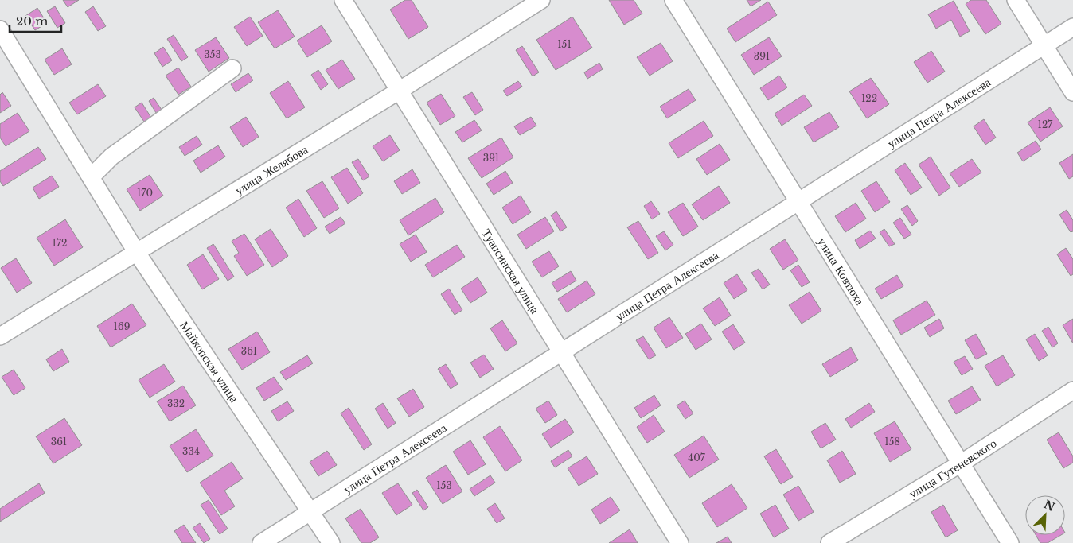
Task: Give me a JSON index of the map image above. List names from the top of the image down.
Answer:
{
  "streets": {
    "street": [
      "улица Петра Алексеева",
      "улица Желябова",
      "Туапсинская улица",
      "улица Ковтюха",
      "Майкопская улица",
      "улица Гутеневского"
    ]
  },
  "crossings": [
    ["улица Петра Алексеева", "Туапсинская улица"],
    ["улица Петра Алексеева", "улица Ковтюха"],
    ["улица Петра Алексеева", "Майкопская улица"],
    ["улица Желябова", "Туапсинская улица"],
    ["улица Желябова", "Майкопская улица"],
    ["улица Ковтюха", "улица Гутеневского"]
  ],
  "house_numbers": [
    "151",
    "353",
    "391",
    "122",
    "127",
    "391",
    "170",
    "172",
    "169",
    "361",
    "332",
    "361",
    "158",
    "334",
    "407",
    "153"
  ],
  "scale_bar": "20 m",
  "north": "top right"
}
